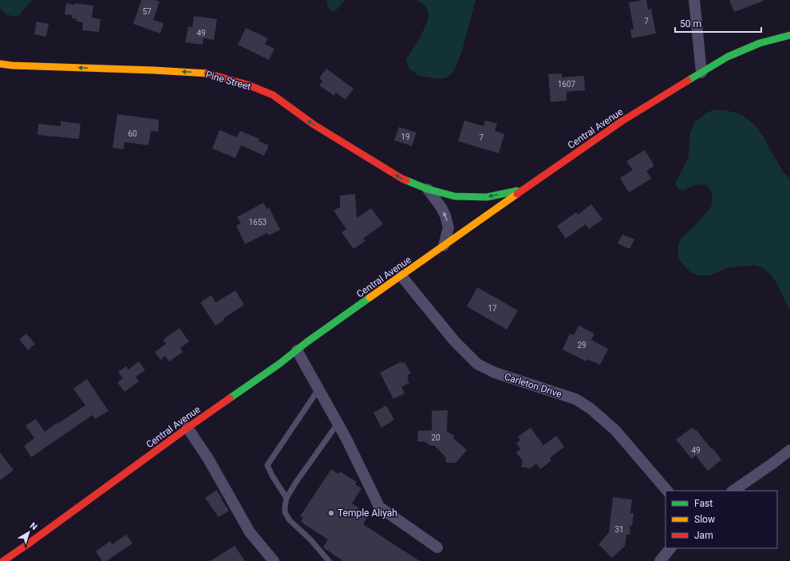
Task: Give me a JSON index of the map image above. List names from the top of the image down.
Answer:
{
  "streets": {
    "main road": ["Pine Street", "Central Avenue"],
    "street": ["Carleton Drive"]
  },
  "crossings": [
    ["Pine Street", "Central Avenue"],
    ["Central Avenue", "Carleton Drive"]
  ],
  "one_way": ["Pine Street"],
  "places": ["Temple Aliyah"],
  "house_numbers": [
    "57",
    "7",
    "49",
    "1607",
    "60",
    "19",
    "7",
    "1653",
    "17",
    "29",
    "20",
    "49",
    "31"
  ],
  "legend": ["Fast", "Slow", "Jam"],
  "scale_bar": "50 m",
  "north": "top right"
}
